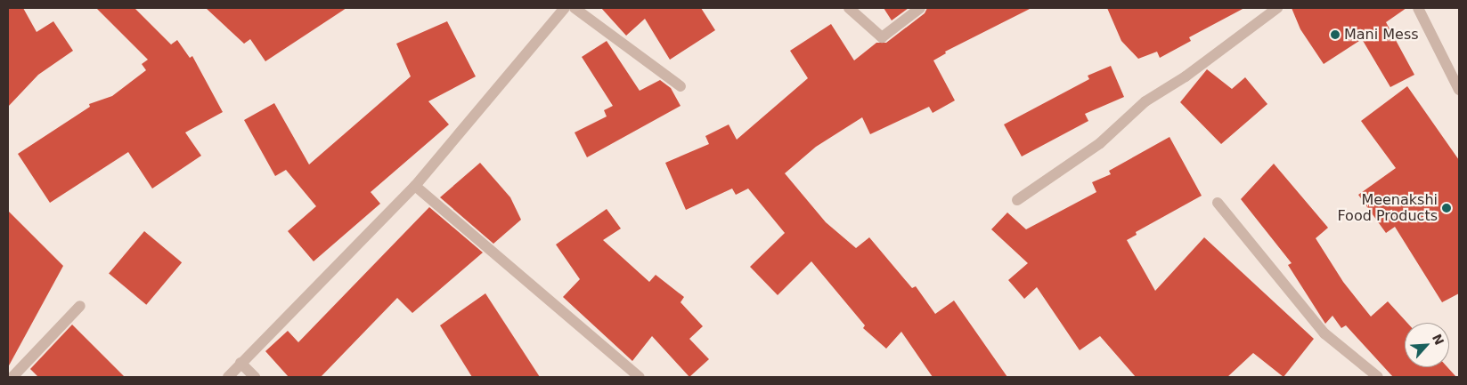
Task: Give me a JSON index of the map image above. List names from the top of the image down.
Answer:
{
  "places": ["Mani Mess", "Meenakshi Food Products"],
  "north": "top right"
}
